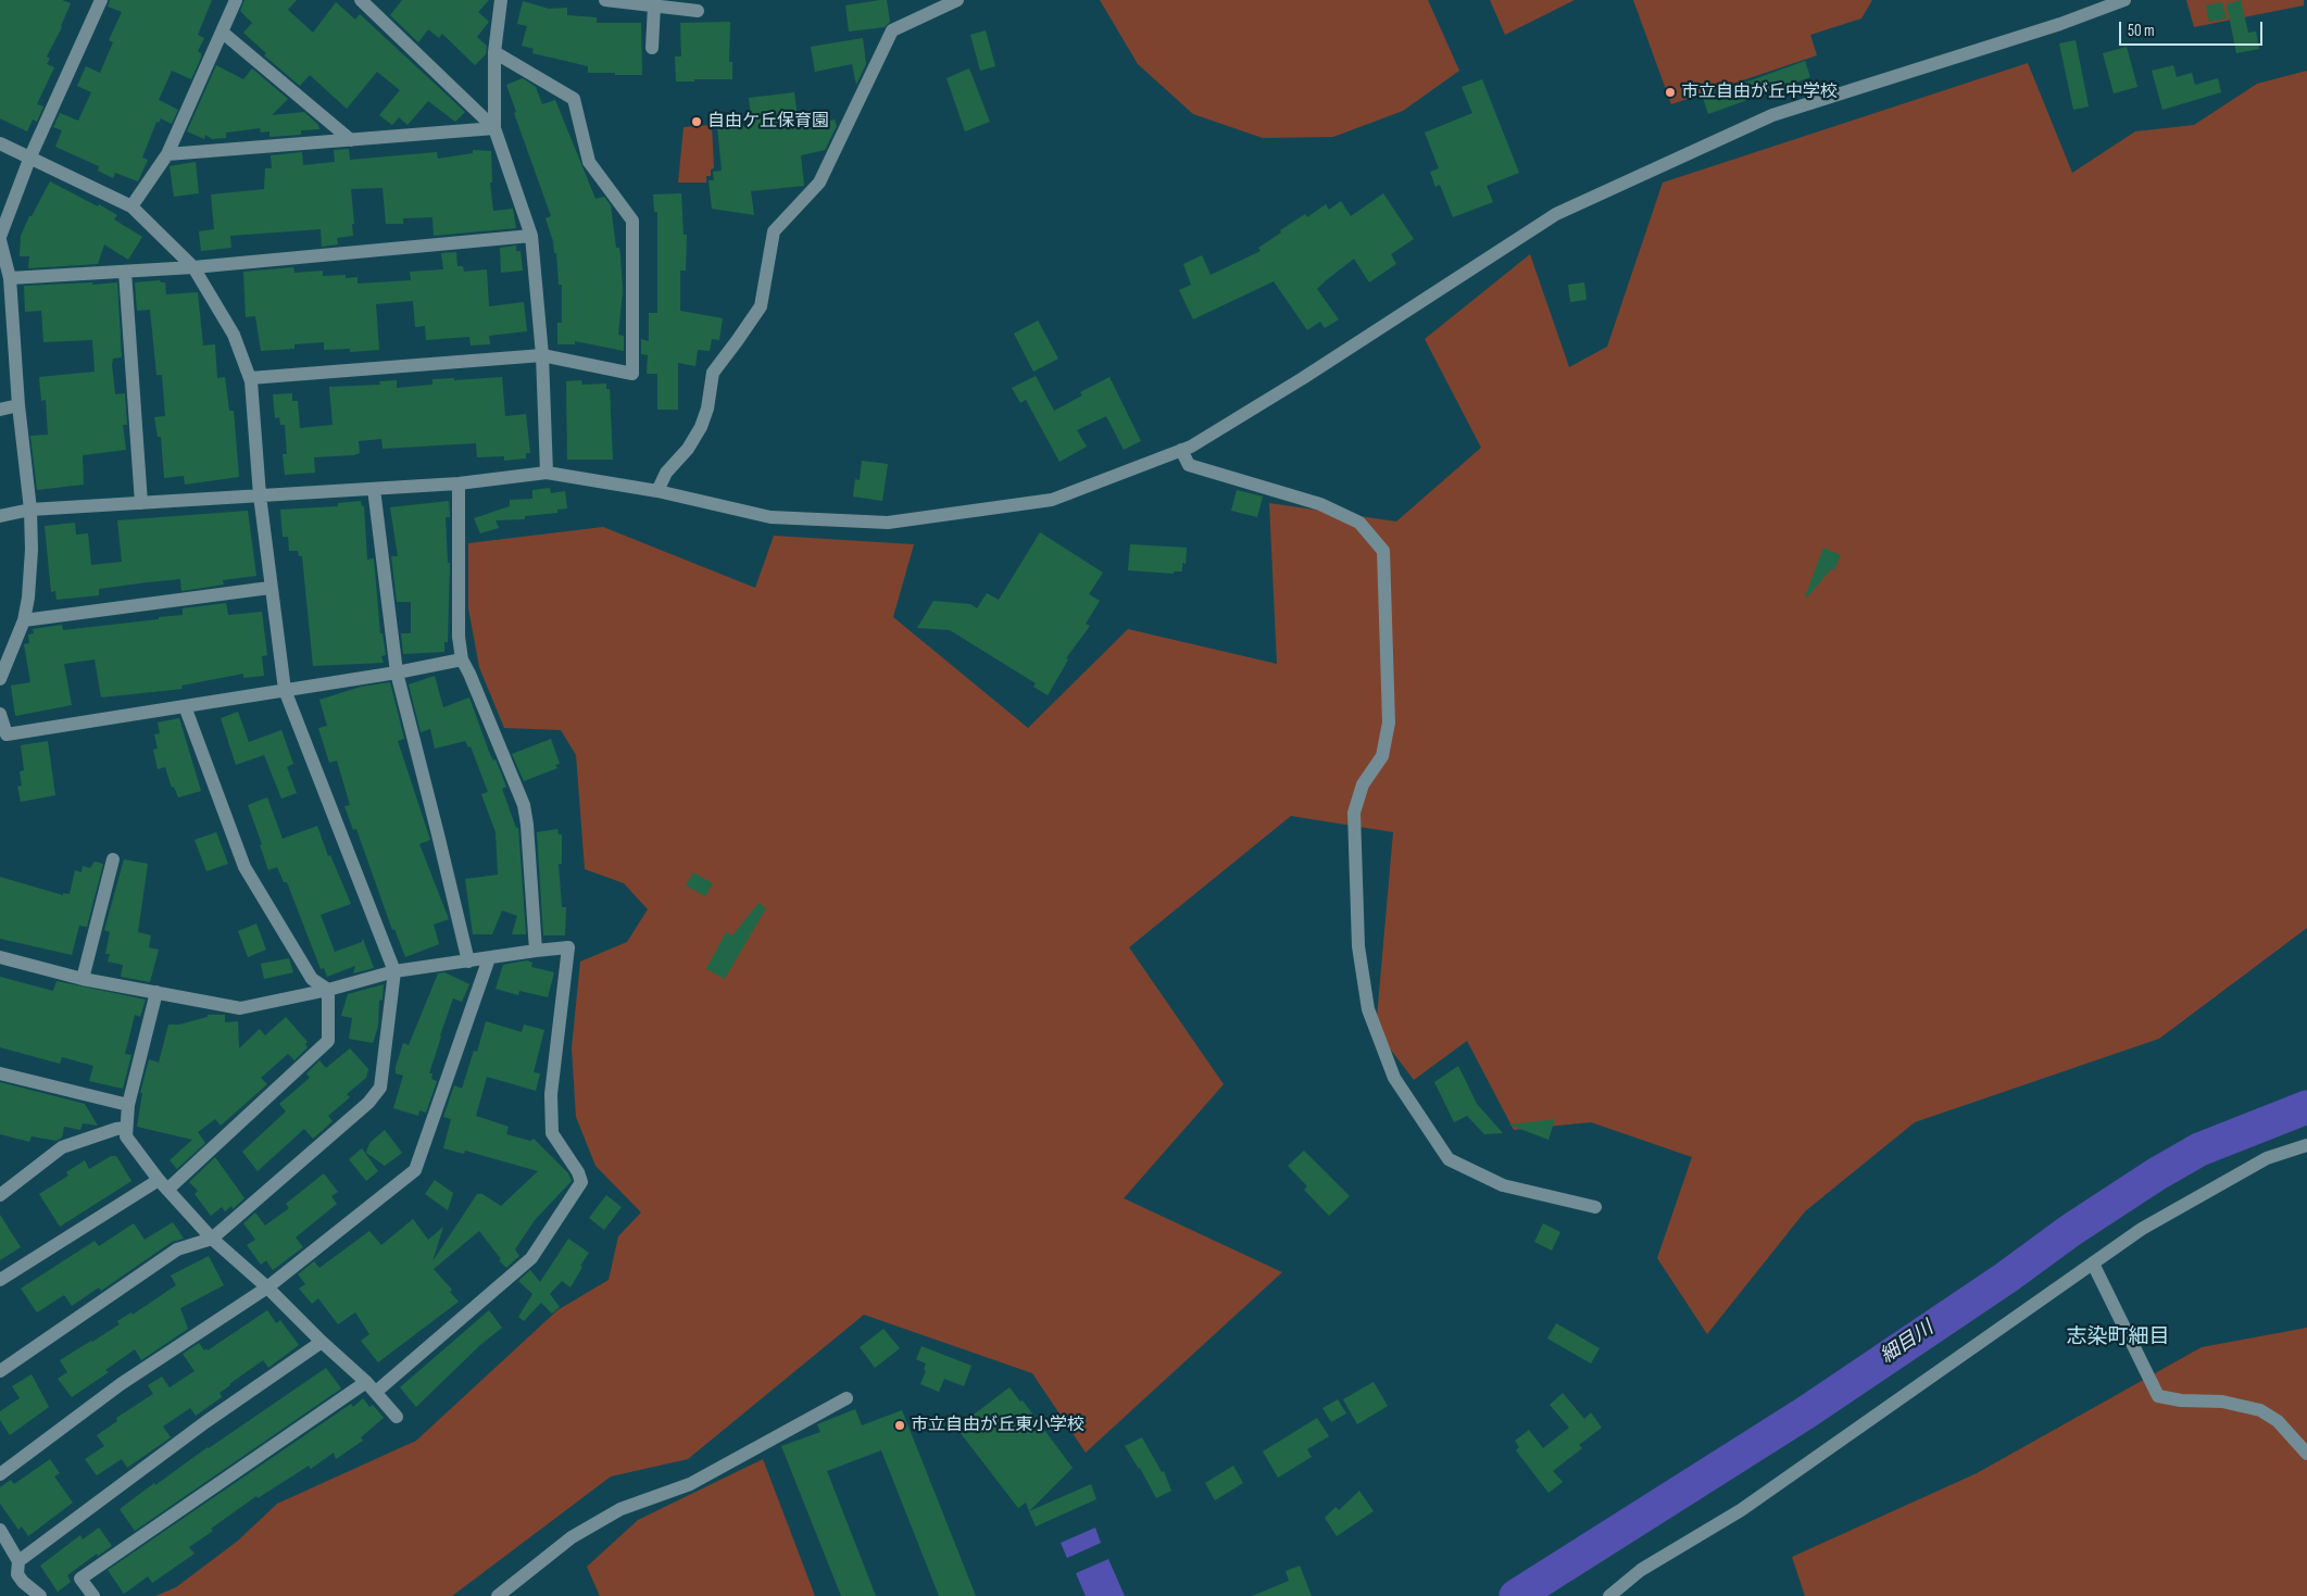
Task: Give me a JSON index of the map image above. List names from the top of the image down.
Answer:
{
  "districts": ["志染町細目"],
  "water": ["細目川"],
  "places": ["市立自由が丘中学校", "自由ケ丘保育園", "市立自由が丘東小学校"],
  "scale_bar": "50 m"
}
